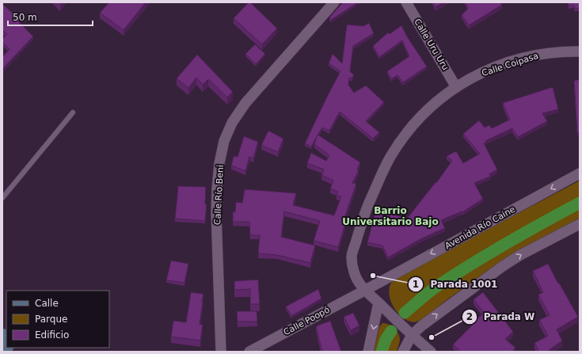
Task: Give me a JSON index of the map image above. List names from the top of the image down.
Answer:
{
  "streets": {
    "street": [
      "Calle Uru Uru",
      "Calle Coipasa",
      "Calle Río Beni",
      "Avenida Río Caine",
      "Calle Poopó"
    ]
  },
  "crossings": [
    ["Calle Uru Uru", "Calle Coipasa"],
    ["Calle Coipasa", "Calle Poopó"],
    ["Avenida Río Caine", "Calle Poopó"]
  ],
  "districts": ["Barrio Universitario Bajo"],
  "places": ["Parada 1001", "Parada W"],
  "legend": ["Calle", "Parque", "Edificio"],
  "scale_bar": "50 m"
}
